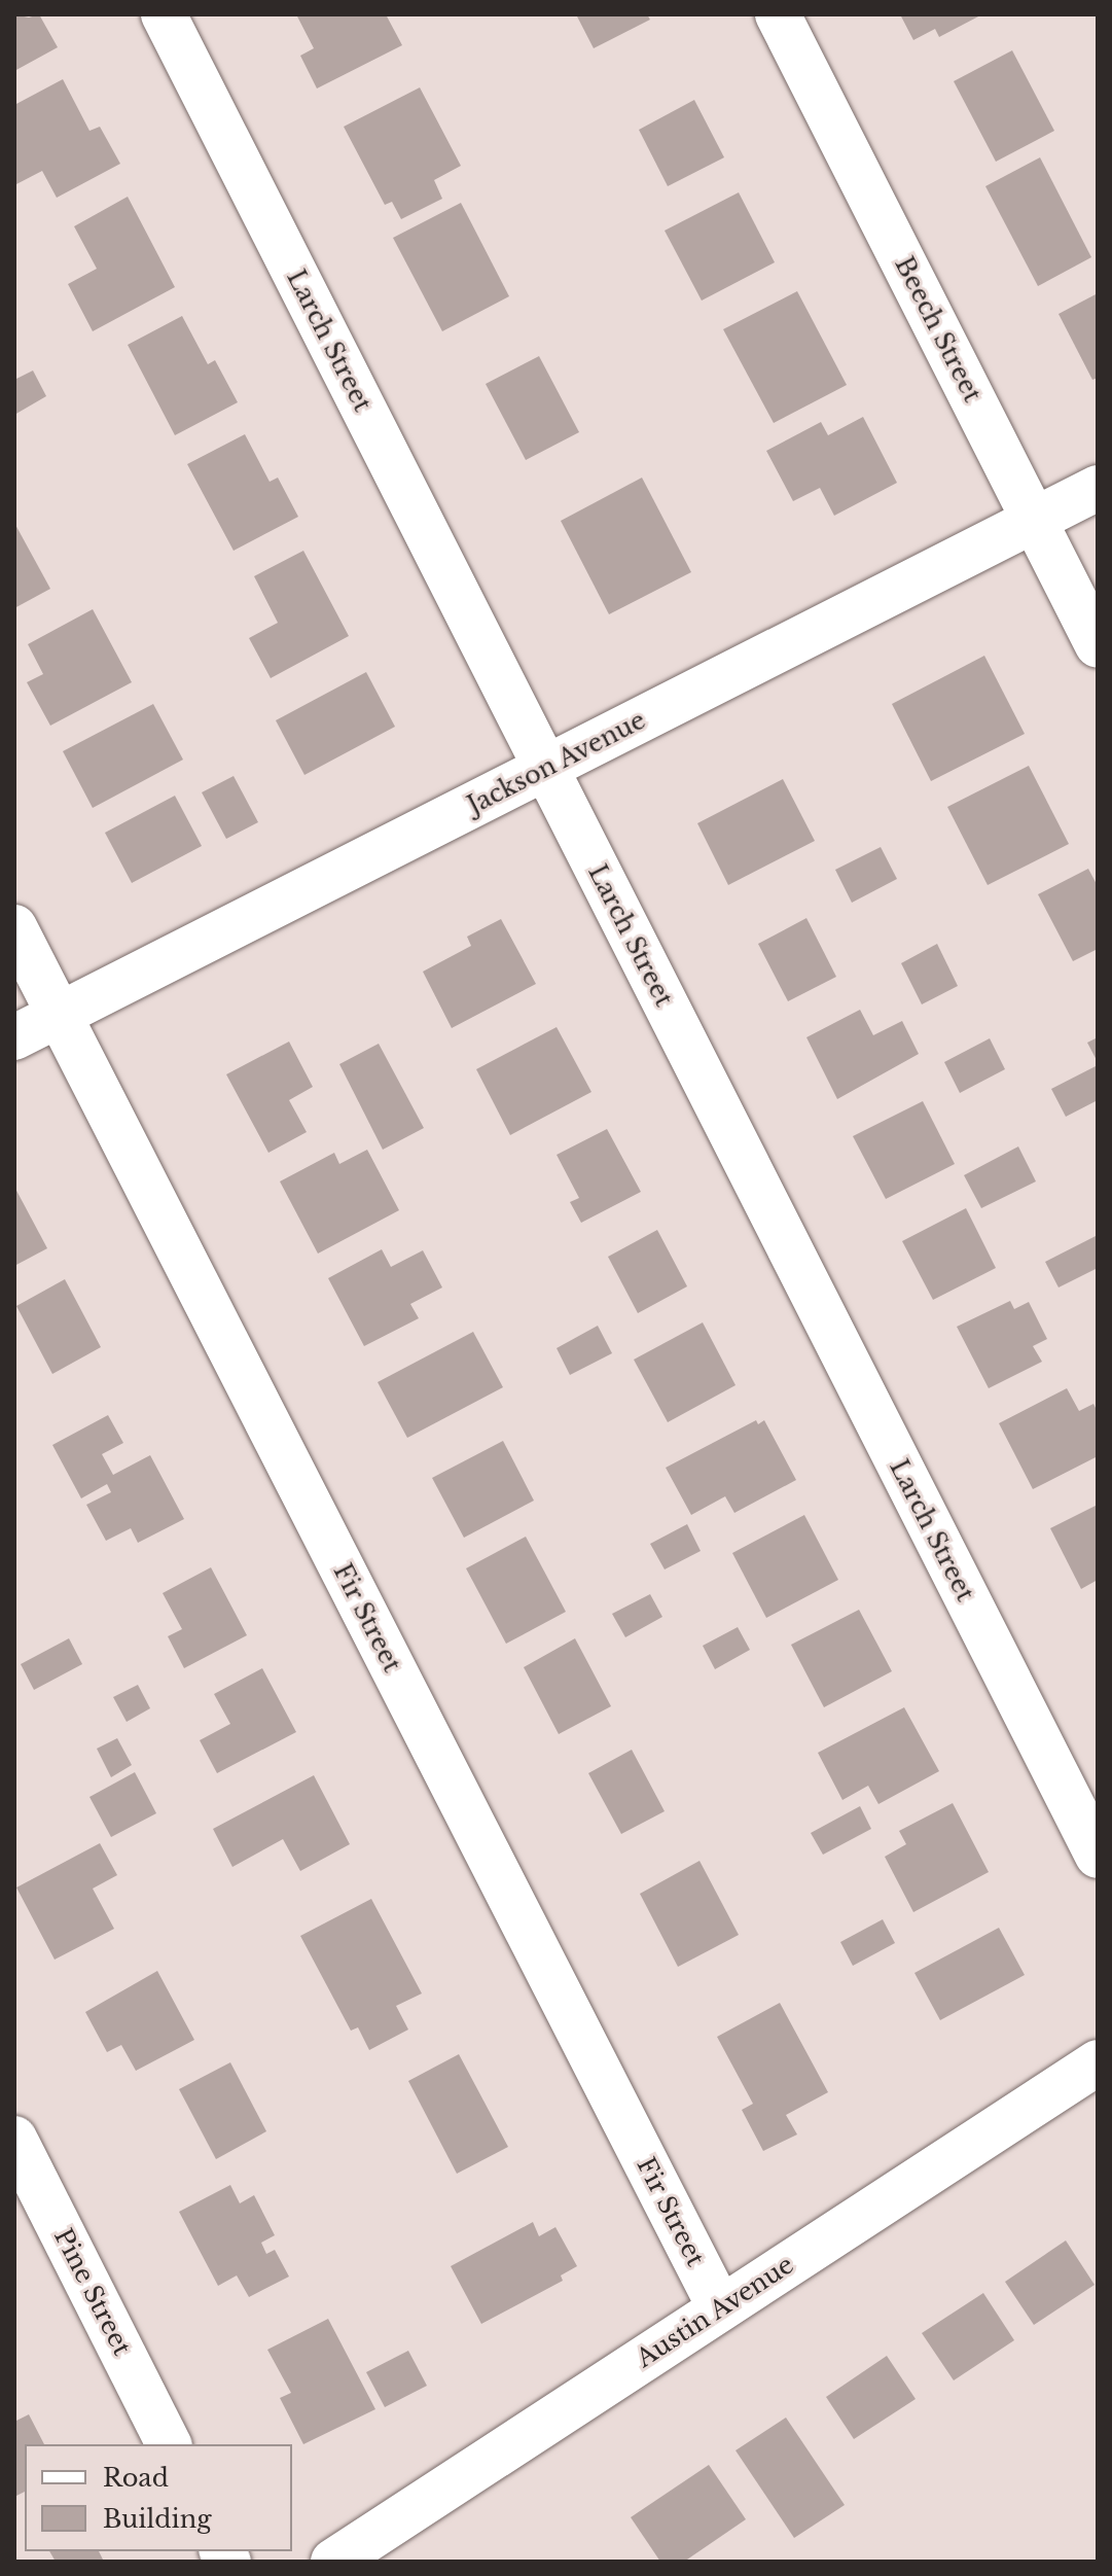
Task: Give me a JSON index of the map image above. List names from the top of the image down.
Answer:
{
  "streets": {
    "street": [
      "Beech Street",
      "Larch Street",
      "Jackson Avenue",
      "Fir Street",
      "Pine Street",
      "Austin Avenue"
    ]
  },
  "crossings": [
    ["Beech Street", "Jackson Avenue"],
    ["Larch Street", "Jackson Avenue"],
    ["Jackson Avenue", "Fir Street"],
    ["Fir Street", "Austin Avenue"]
  ],
  "legend": ["Road", "Building"]
}
